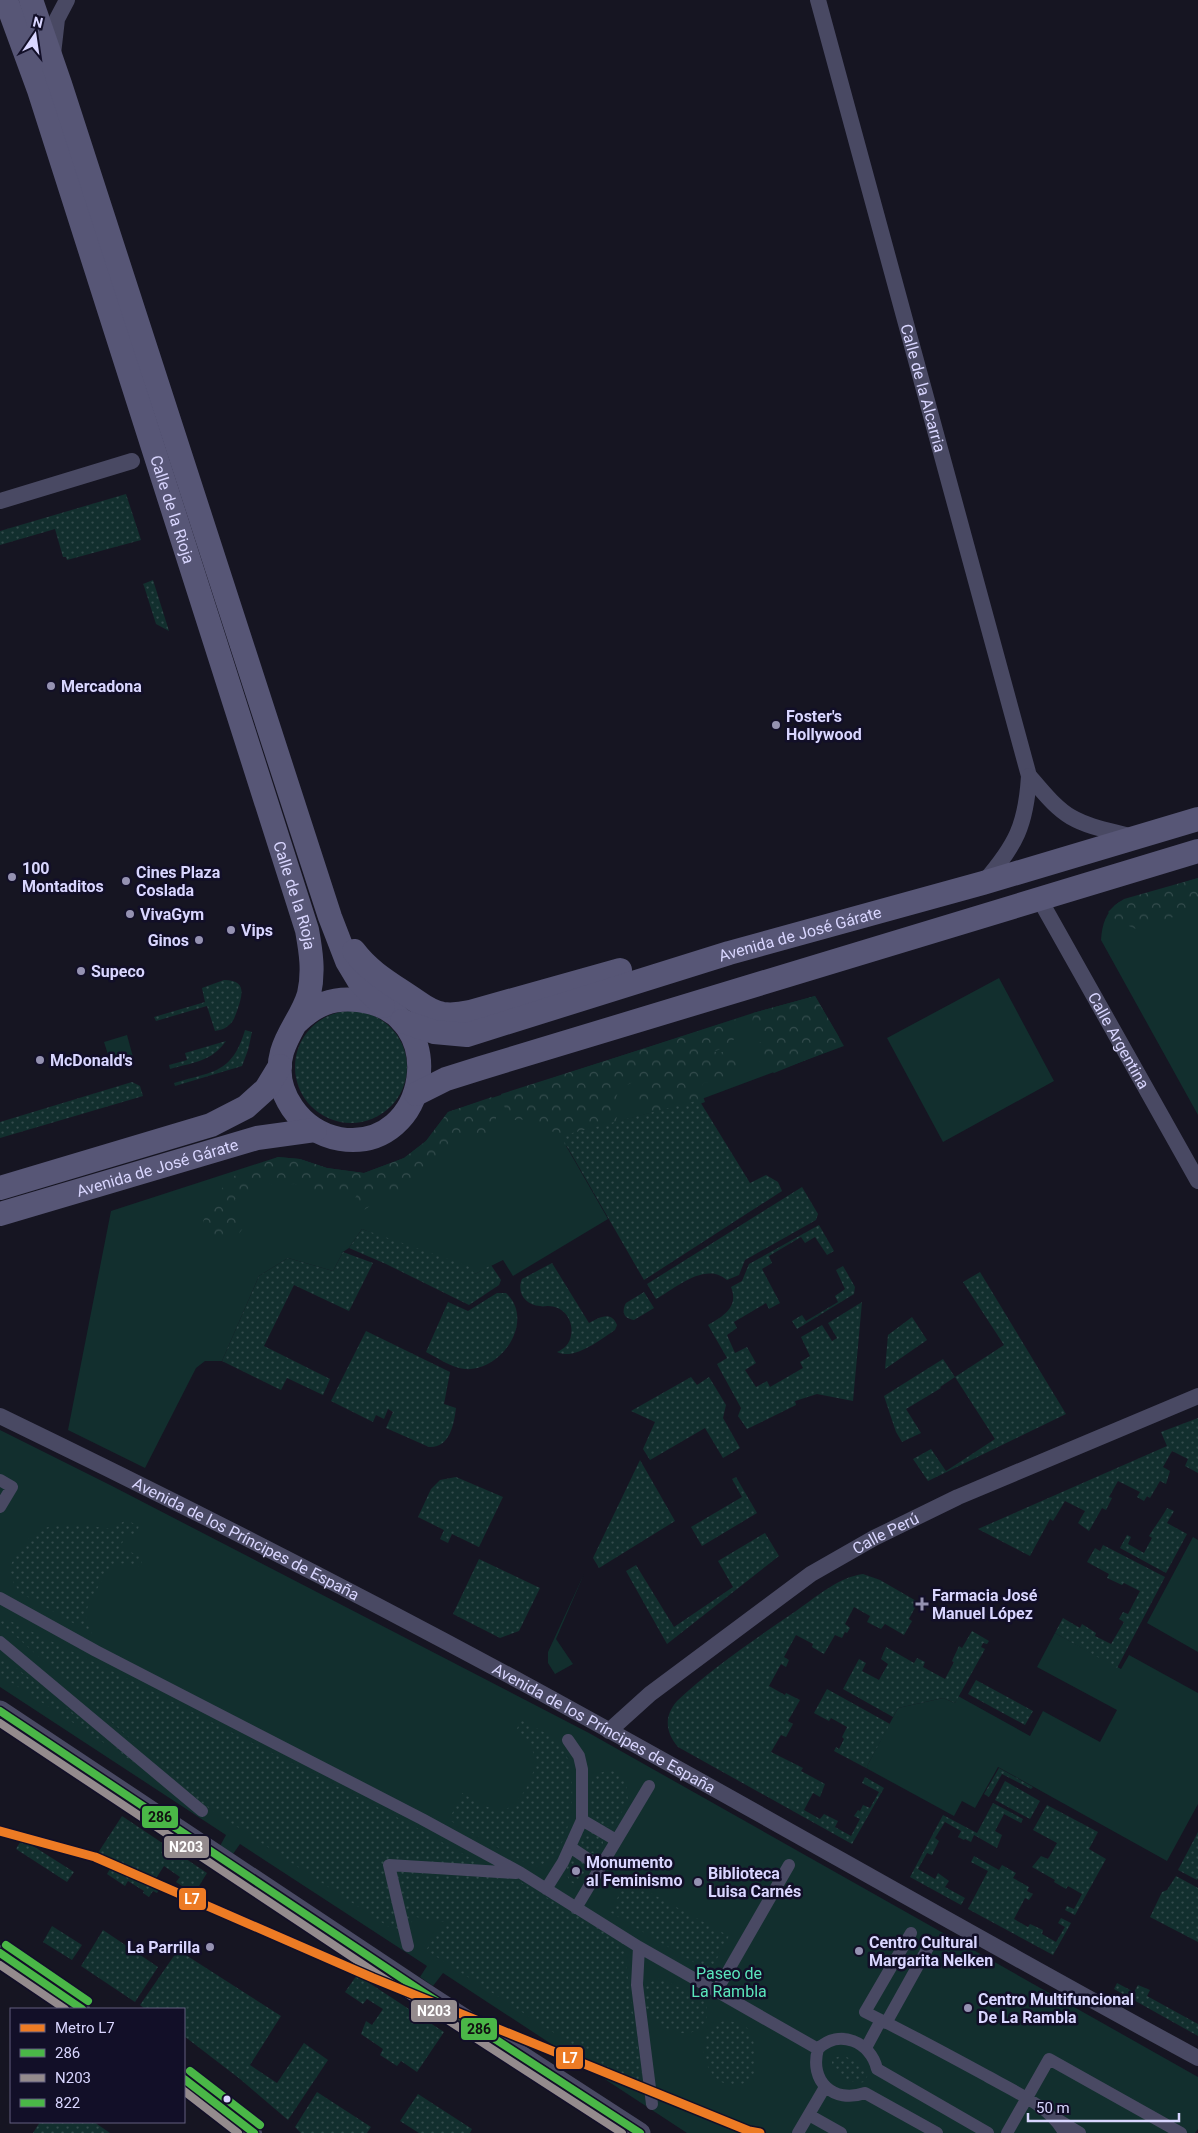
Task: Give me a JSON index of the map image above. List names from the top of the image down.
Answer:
{
  "streets": {
    "main road": ["Calle de la Rioja", "Avenida de José Gárate"],
    "street": [
      "Calle de la Alcarria",
      "Calle Argentina",
      "Calle Perú",
      "Avenida de los Príncipes de España"
    ]
  },
  "crossings": [
    ["Calle de la Alcarria", "Avenida de José Gárate"],
    ["Calle de la Rioja", "Avenida de José Gárate"],
    ["Calle Perú", "Avenida de los Príncipes de España"]
  ],
  "parks": ["Paseo de La Rambla"],
  "places": {
    "other": [
      "Mercadona",
      "Foster's Hollywood",
      "100 Montaditos",
      "Cines Plaza Coslada",
      "VivaGym",
      "Vips",
      "Ginos",
      "Supeco",
      "McDonald's",
      "Monumento al Feminismo",
      "Biblioteca Luisa Carnés",
      "La Parrilla",
      "Centro Cultural Margarita Nelken",
      "Centro Multifuncional De La Rambla"
    ],
    "health": ["Farmacia José Manuel López"]
  },
  "lines": [
    "transit line 286",
    "transit line N203",
    "metro line L7",
    "transit line 822"
  ],
  "legend": [
    "Metro L7",
    "286",
    "N203",
    "822"
  ],
  "scale_bar": "50 m",
  "north": "top"
}
